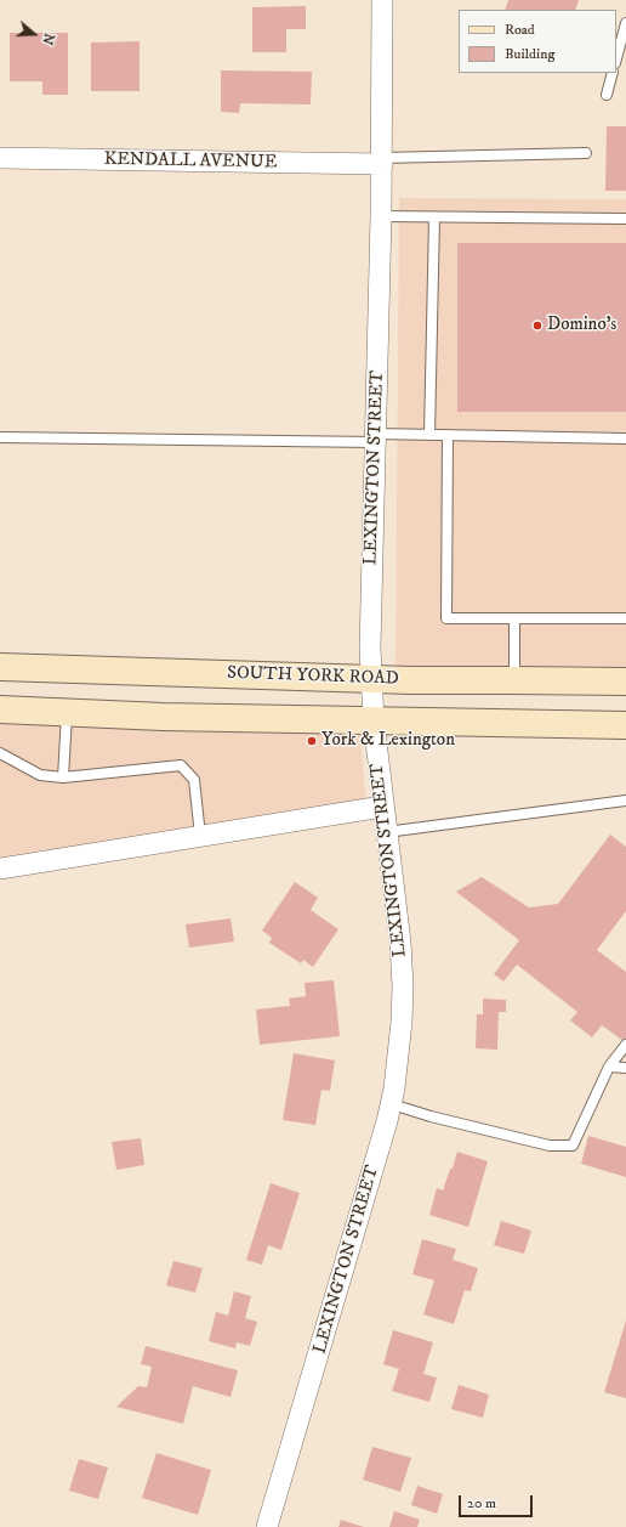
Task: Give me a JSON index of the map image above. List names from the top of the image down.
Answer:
{
  "streets": {
    "main road": ["SOUTH YORK ROAD"],
    "street": ["KENDALL AVENUE", "LEXINGTON STREET"]
  },
  "crossings": [
    ["KENDALL AVENUE", "LEXINGTON STREET"],
    ["LEXINGTON STREET", "SOUTH YORK ROAD"]
  ],
  "places": ["Domino's", "York & Lexington"],
  "legend": ["Road", "Building"],
  "scale_bar": "20 m",
  "north": "right"
}
